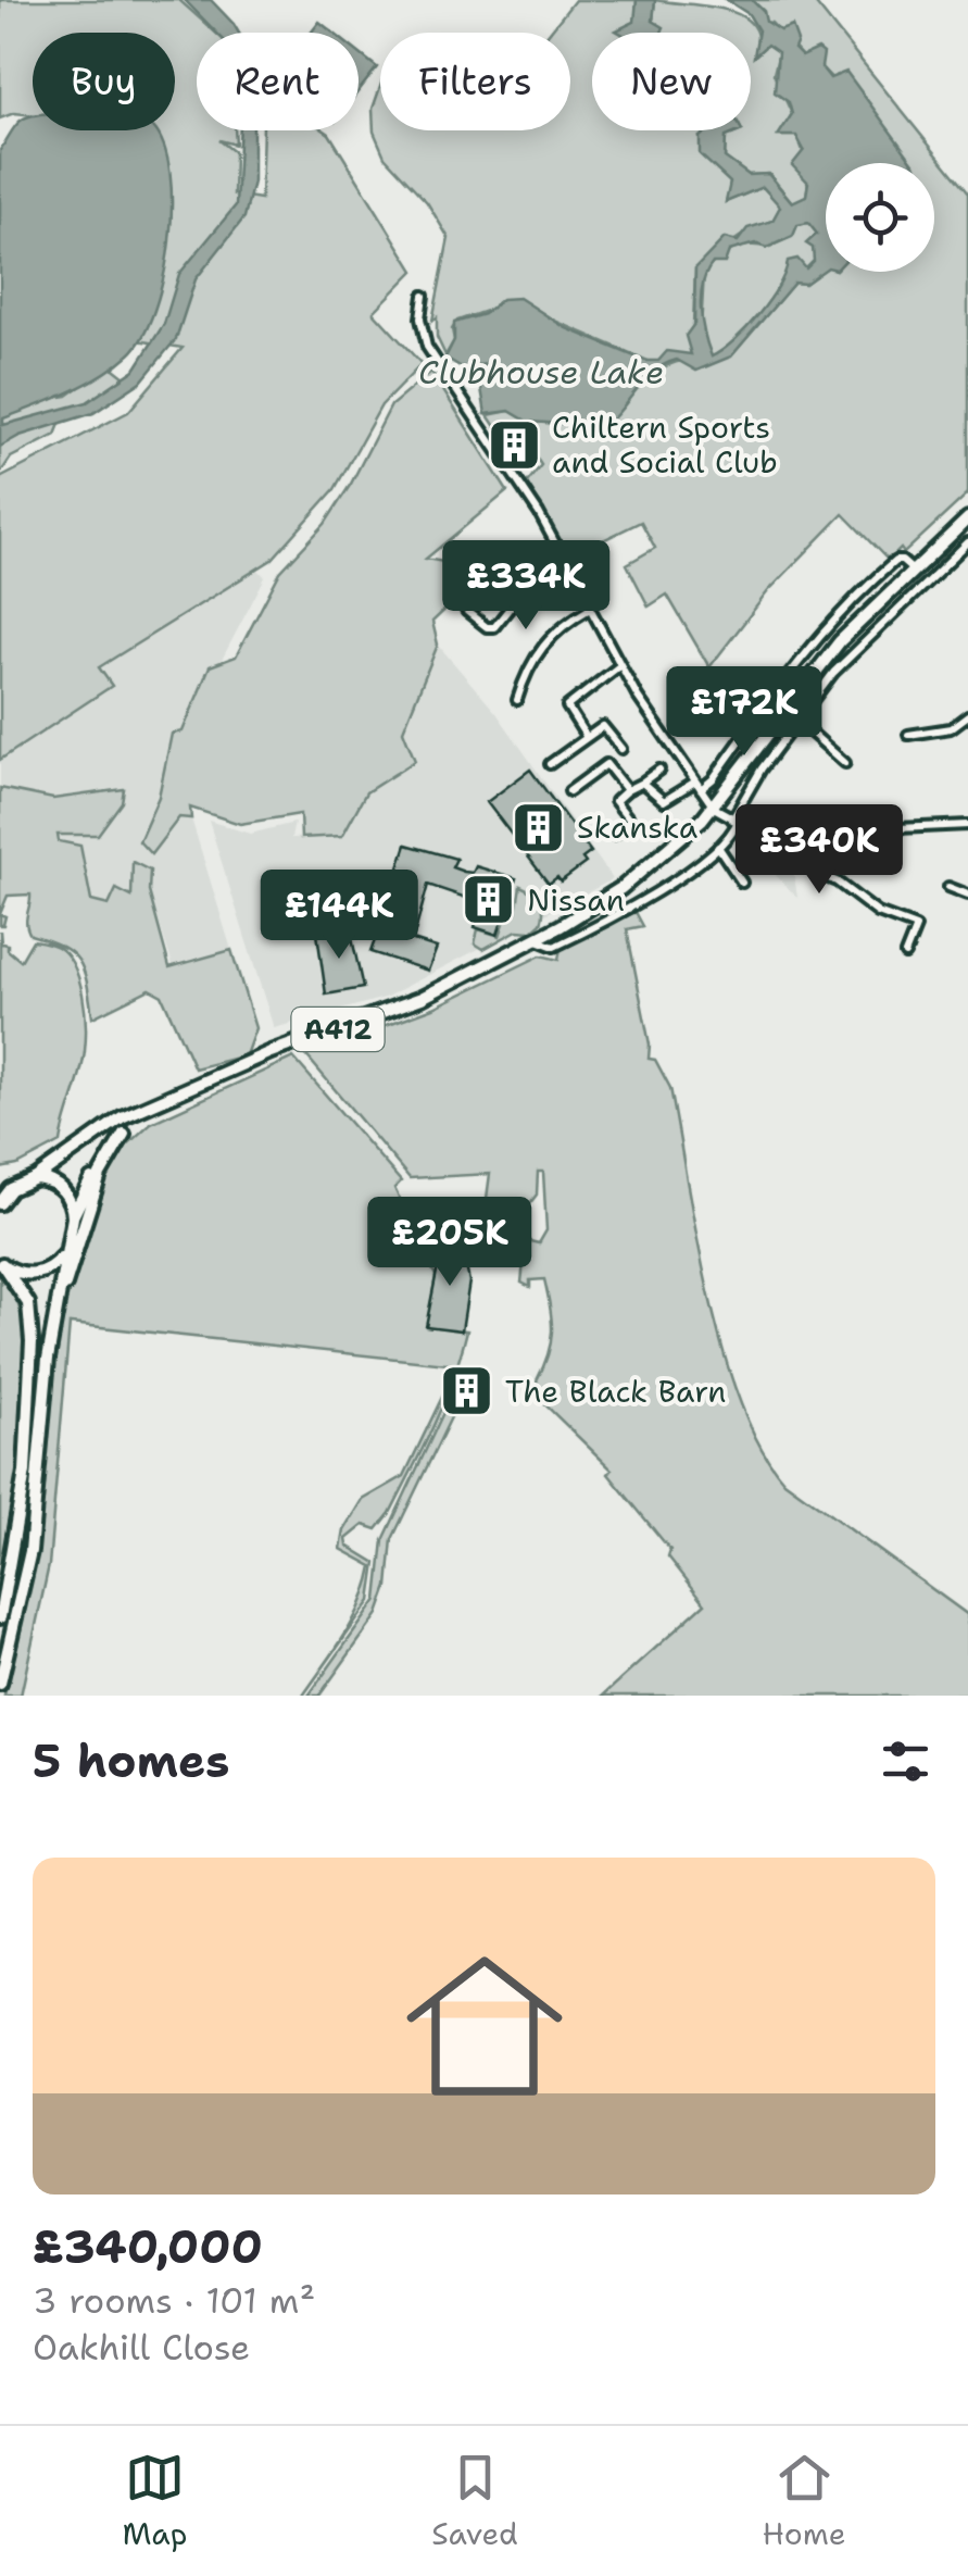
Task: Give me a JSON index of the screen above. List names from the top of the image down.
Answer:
{
  "streets": {
    "main road": ["A412"]
  },
  "water": ["Clubhouse Lake"],
  "places": {
    "building": [
      "Chiltern Sports and Social Club",
      "Skanska",
      "Nissan",
      "The Black Barn"
    ]
  },
  "page": {
    "chip": [
      "Buy",
      "Rent",
      "Filters",
      "New"
    ],
    "price": [
      "£334K",
      "£172K",
      "£340K",
      "£144K",
      "£205K"
    ],
    "heading": "5 homes",
    "list": [
      {
        "name": "£340,000",
        "note": "3 rooms · 101 m² · Oakhill Close"
      }
    ],
    "tabs": ["Map", "Saved", "Home"]
  }
}
